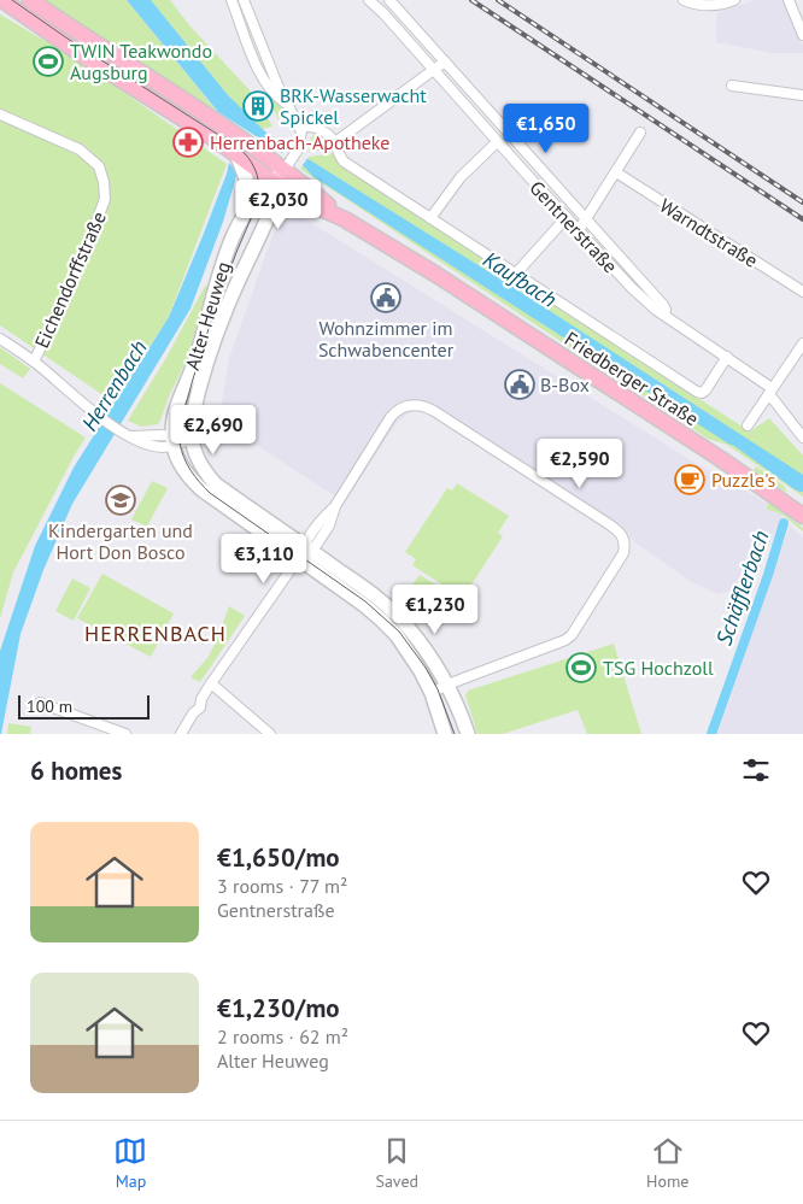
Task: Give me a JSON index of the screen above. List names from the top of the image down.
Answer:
{
  "streets": {
    "main road": ["Friedberger Straße"],
    "street": [
      "Gentnerstraße",
      "Warndtstraße",
      "Eichendorffstraße",
      "Alter Heuweg"
    ]
  },
  "crossings": [
    ["Alter Heuweg", "Friedberger Straße"]
  ],
  "districts": ["HERRENBACH"],
  "water": ["Kaufbach", "Herrenbach", "Schäfflerbach"],
  "places": {
    "sports": ["TWIN Teakwondo Augsburg", "TSG Hochzoll"],
    "building": ["BRK-Wasserwacht Spickel"],
    "pharmacy": ["Herrenbach-Apotheke"],
    "public building": ["Wohnzimmer im Schwabencenter", "B-Box"],
    "cafe": ["Puzzle's"],
    "school or university": ["Kindergarten und Hort Don Bosco"]
  },
  "scale_bar": "100 m",
  "page": {
    "price": [
      "€1,650",
      "€2,030",
      "€2,690",
      "€2,590",
      "€3,110",
      "€1,230"
    ],
    "scale": "100 m",
    "heading": "6 homes",
    "list": [
      {
        "name": "€1,650/mo",
        "note": "3 rooms · 77 m² · Gentnerstraße"
      },
      {
        "name": "€1,230/mo",
        "note": "2 rooms · 62 m² · Alter Heuweg"
      }
    ],
    "tabs": ["Map", "Saved", "Home"]
  }
}
